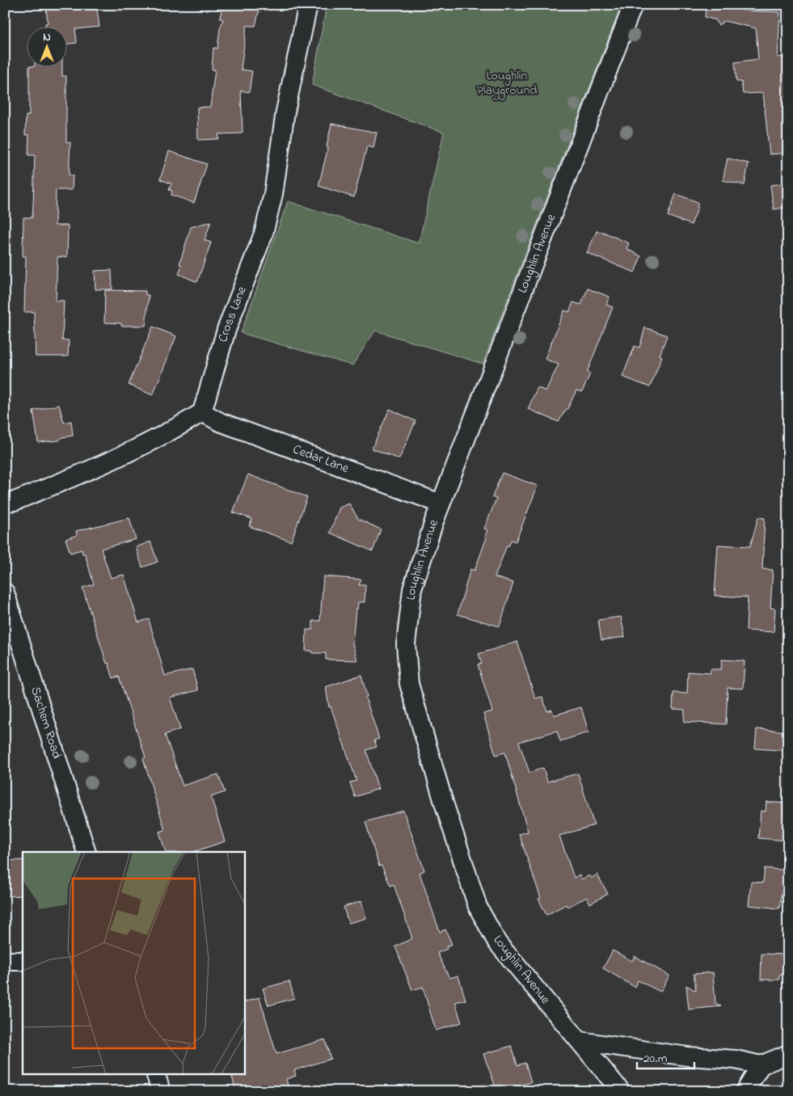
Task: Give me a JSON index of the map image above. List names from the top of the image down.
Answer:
{
  "streets": {
    "street": [
      "Loughlin Avenue",
      "Cross Lane",
      "Cedar Lane",
      "Sachem Road"
    ]
  },
  "crossings": [
    ["Loughlin Avenue", "Cedar Lane"],
    ["Cross Lane", "Cedar Lane"]
  ],
  "parks": ["Loughlin Playground"],
  "scale_bar": "20 m",
  "north": "top"
}
